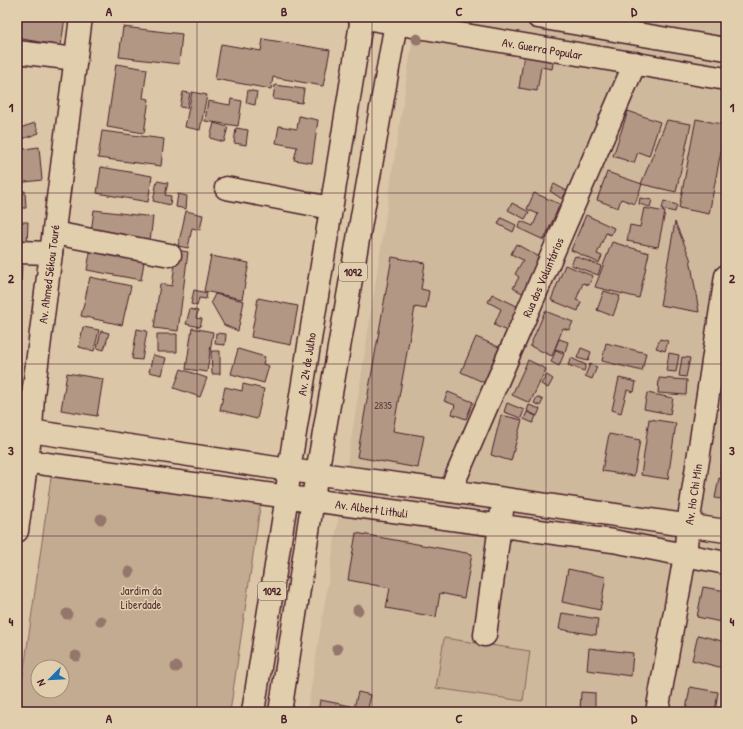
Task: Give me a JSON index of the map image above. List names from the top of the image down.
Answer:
{
  "streets": {
    "street": [
      "Av. Guerra Popular",
      "1092",
      "Av. Ahmed Sékou Touré",
      "Rua dos Voluntários",
      "Av. 24 de Julho",
      "Av. Ho Chi Min",
      "Av. Albert Lithuli"
    ]
  },
  "crossings": [
    ["Av. Guerra Popular", "1092"],
    ["Av. Guerra Popular", "Rua dos Voluntários"],
    ["Av. Guerra Popular", "Av. 24 de Julho"],
    ["1092", "Av. Albert Lithuli"],
    ["Av. Ahmed Sékou Touré", "Av. Albert Lithuli"],
    ["Av. 24 de Julho", "Av. Albert Lithuli"],
    ["Av. Ho Chi Min", "Av. Albert Lithuli"]
  ],
  "parks": ["Jardim da Liberdade"],
  "house_numbers": ["2835"],
  "north": "bottom left",
  "grid": {
    "columns": [
      "A",
      "B",
      "C",
      "D"
    ],
    "rows": [
      "1",
      "2",
      "3",
      "4"
    ]
  }
}
